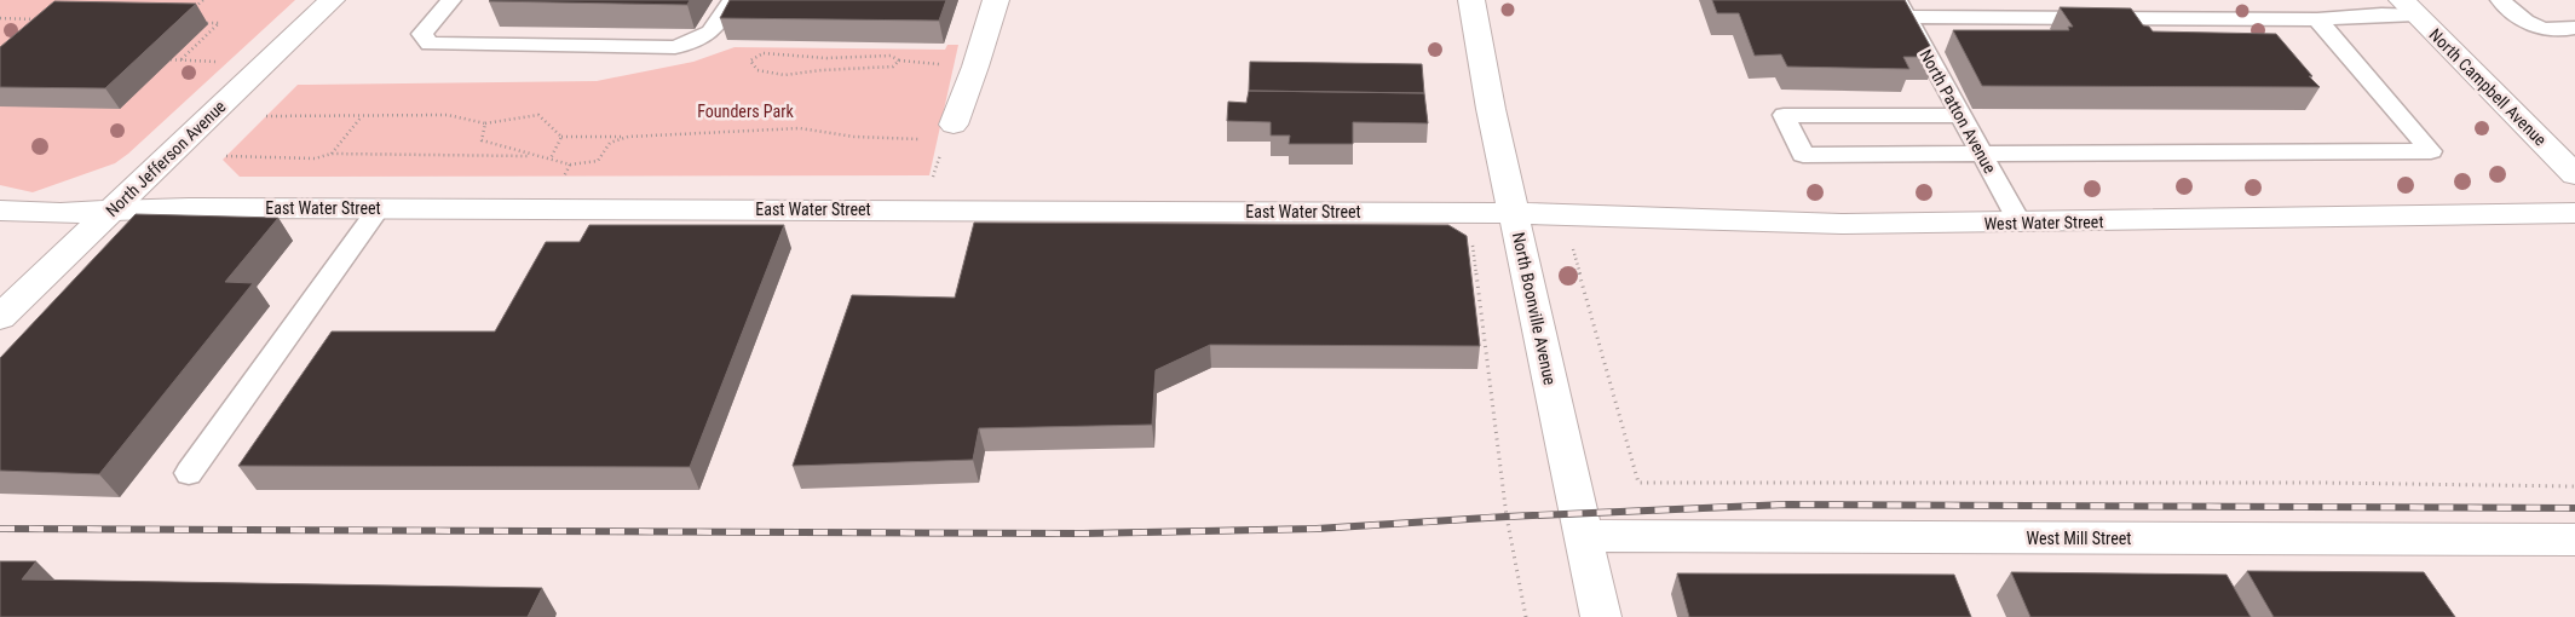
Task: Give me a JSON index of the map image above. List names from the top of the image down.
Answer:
{
  "streets": {
    "street": [
      "North Campbell Avenue",
      "North Jefferson Avenue",
      "East Water Street",
      "West Water Street",
      "North Boonville Avenue",
      "West Mill Street"
    ],
    "lane": ["North Patton Avenue"]
  },
  "crossings": [
    ["North Patton Avenue", "West Water Street"],
    ["North Jefferson Avenue", "East Water Street"],
    ["East Water Street", "West Water Street"],
    ["East Water Street", "North Boonville Avenue"],
    ["West Water Street", "North Boonville Avenue"],
    ["North Boonville Avenue", "West Mill Street"]
  ],
  "parks": ["Founders Park"]
}
